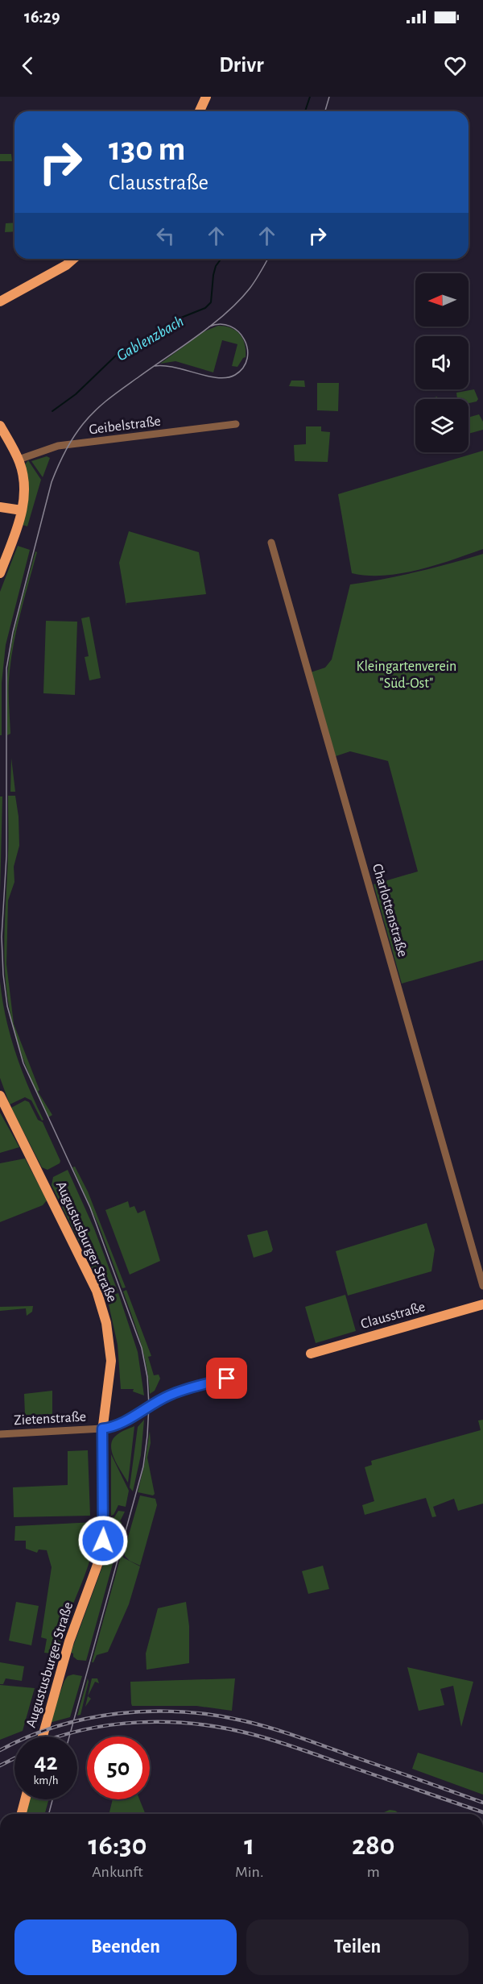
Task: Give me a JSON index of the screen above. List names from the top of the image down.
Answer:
{
  "streets": {
    "main road": ["Augustusburger Straße", "Clausstraße"],
    "street": ["Geibelstraße", "Charlottenstraße", "Zietenstraße"]
  },
  "crossings": [
    ["Augustusburger Straße", "Zietenstraße"]
  ],
  "water": ["Gablenzbach"],
  "parks": ["Kleingartenverein \"Süd-Ost\""],
  "north": "left",
  "page": {
    "status": "16:29",
    "header": "Drivr",
    "turn": ["130 m", "Clausstraße"],
    "speed": "42 km/h",
    "limit": "50",
    "eta": [
      "16:30",
      "Ankunft",
      "1",
      "Min.",
      "280",
      "m"
    ],
    "buttons": ["Beenden", "Teilen"]
  }
}
